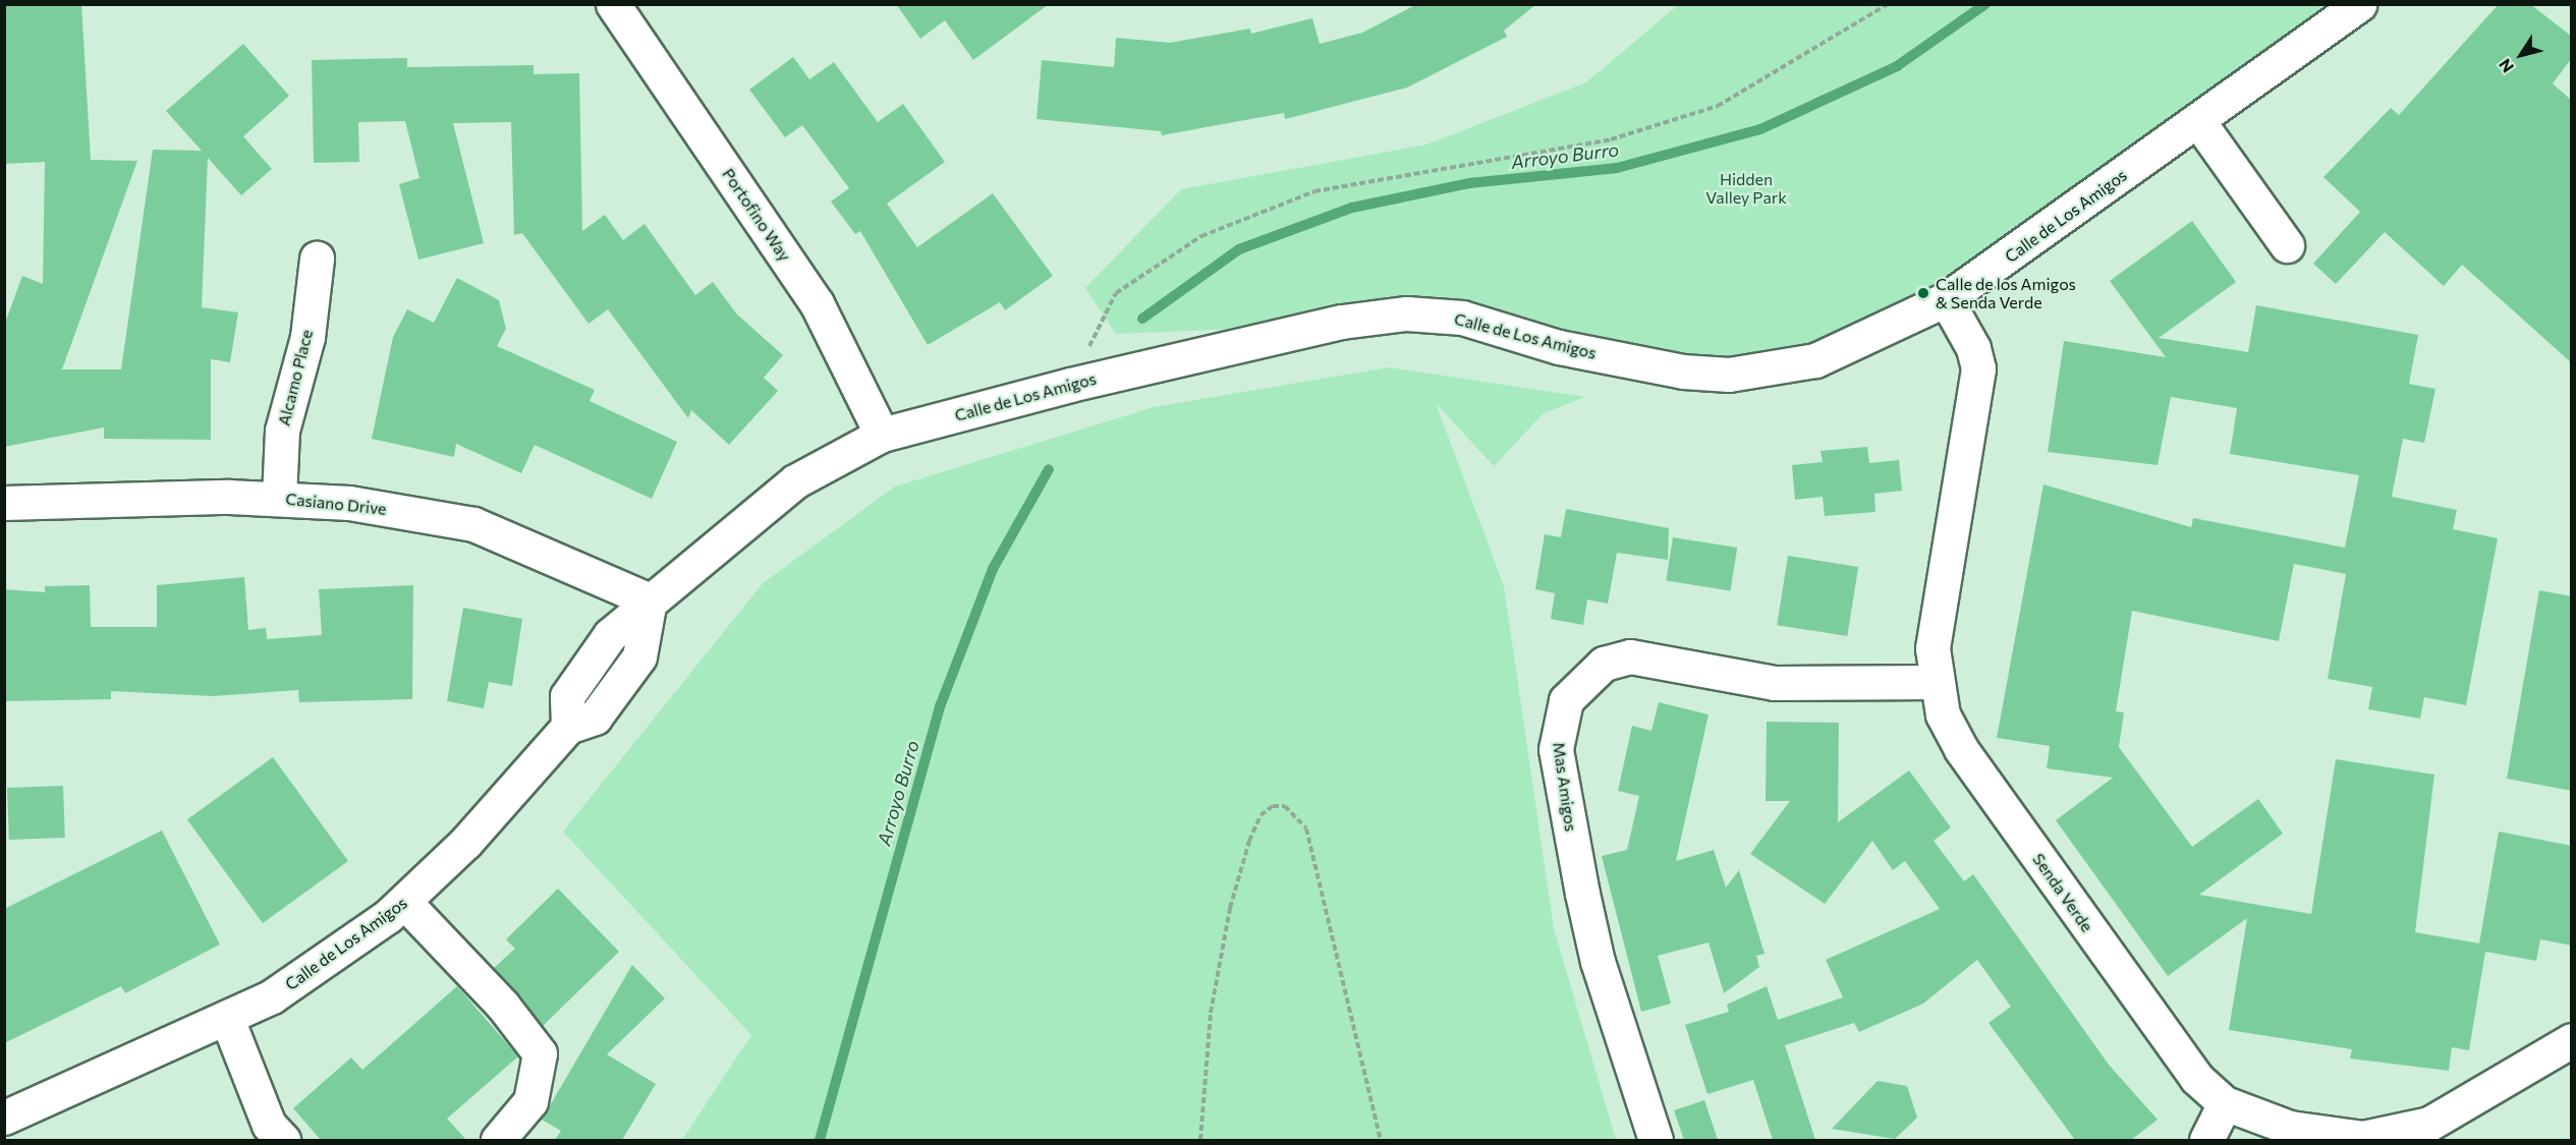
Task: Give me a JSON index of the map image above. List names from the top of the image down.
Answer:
{
  "streets": {
    "street": [
      "Portofino Way",
      "Calle de Los Amigos",
      "Alcamo Place",
      "Casiano Drive",
      "Mas Amigos",
      "Senda Verde"
    ]
  },
  "crossings": [
    ["Portofino Way", "Calle de Los Amigos"],
    ["Calle de Los Amigos", "Casiano Drive"],
    ["Calle de Los Amigos", "Senda Verde"],
    ["Alcamo Place", "Casiano Drive"],
    ["Mas Amigos", "Senda Verde"]
  ],
  "water": ["Arroyo Burro"],
  "parks": ["Hidden Valley Park"],
  "places": ["Calle de los Amigos & Senda Verde"],
  "north": "bottom left"
}
